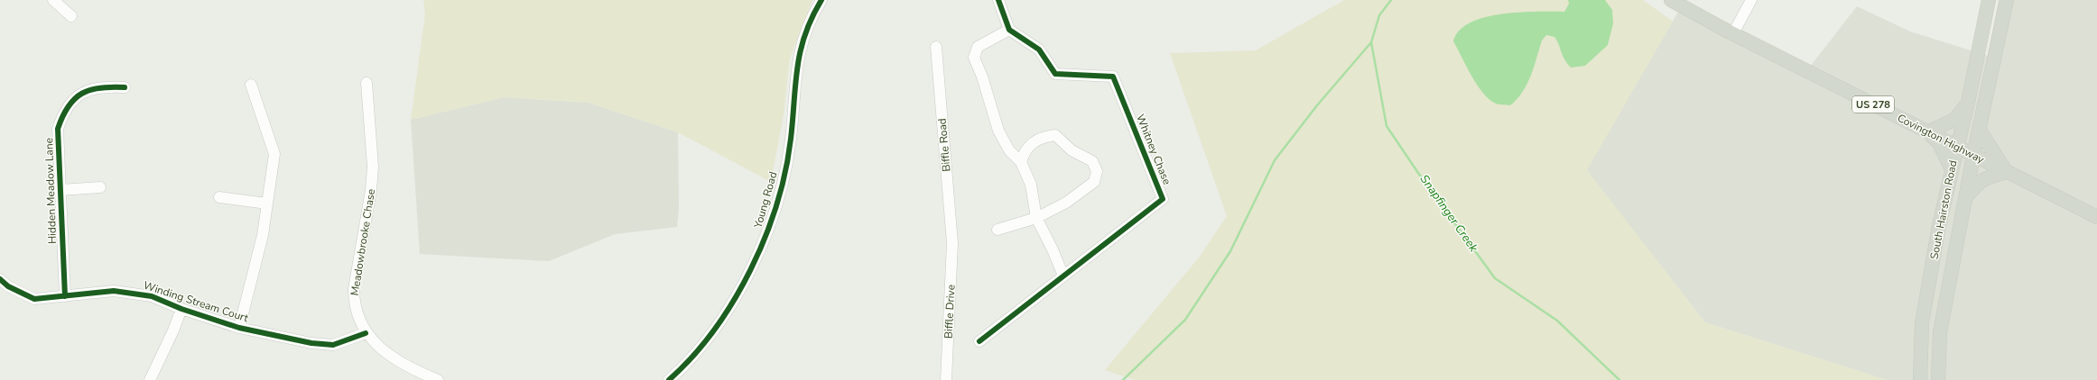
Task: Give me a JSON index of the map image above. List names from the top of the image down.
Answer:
{
  "streets": {
    "main road": ["US 278", "Covington Highway", "South Hairston Road"],
    "street": [
      "Biffle Road",
      "Whitney Chase",
      "Hidden Meadow Lane",
      "Young Road",
      "Meadowbrooke Chase",
      "Winding Stream Court",
      "Biffle Drive"
    ]
  },
  "crossings": [
    ["Covington Highway", "South Hairston Road"],
    ["Biffle Road", "Biffle Drive"],
    ["Hidden Meadow Lane", "Winding Stream Court"],
    ["Meadowbrooke Chase", "Winding Stream Court"]
  ],
  "water": ["Snapfinger Creek"]
}
